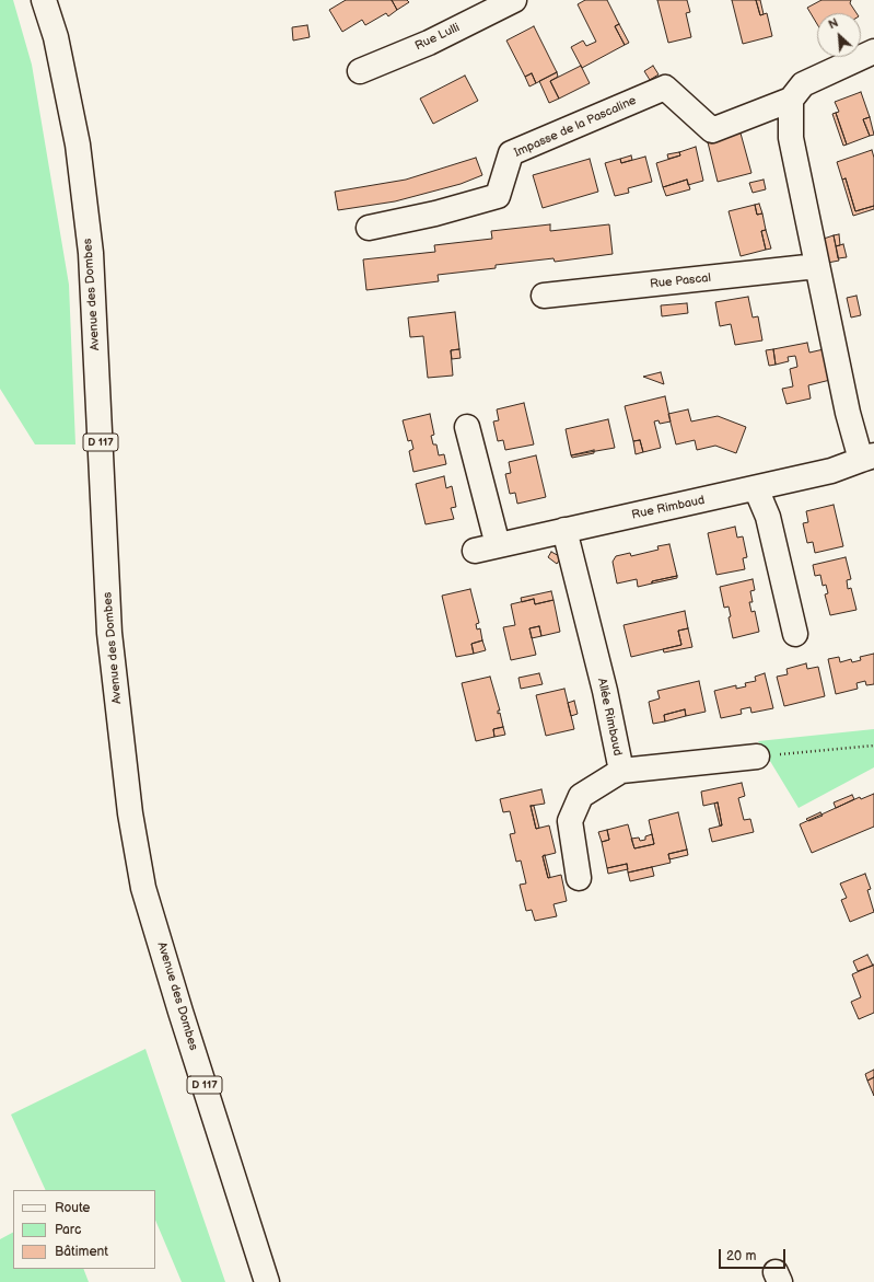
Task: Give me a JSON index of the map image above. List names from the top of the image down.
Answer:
{
  "streets": {
    "street": [
      "Rue Lulli",
      "Impasse de la Pascaline",
      "Rue Pascal",
      "Avenue des Dombes",
      "D 117",
      "Rue Rimbaud",
      "Allée Rimbaud"
    ]
  },
  "crossings": [
    ["Rue Rimbaud", "Allée Rimbaud"]
  ],
  "legend": ["Route", "Parc", "Bâtiment"],
  "scale_bar": "20 m",
  "north": "top left"
}
